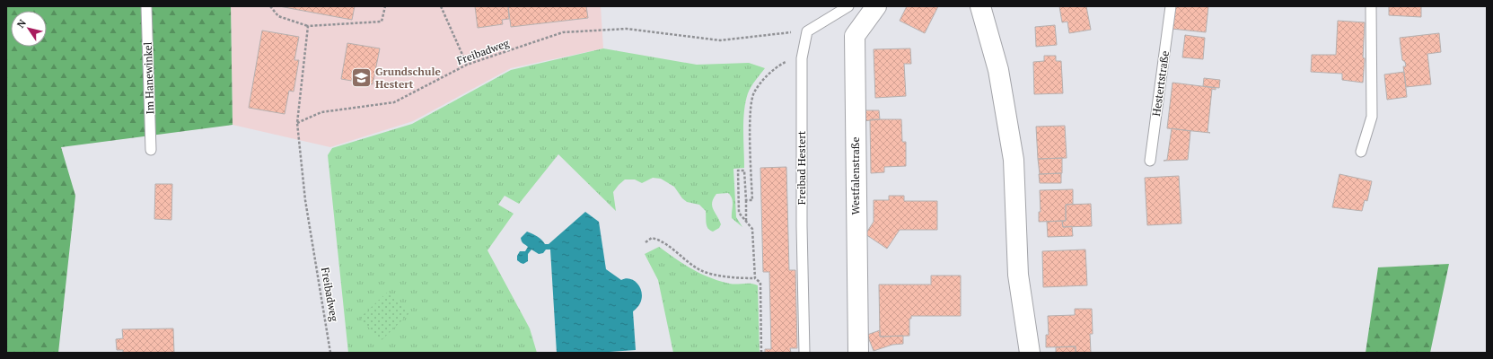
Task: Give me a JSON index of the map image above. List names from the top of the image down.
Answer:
{
  "streets": {
    "street": ["Westfalenstraße"],
    "lane": ["Im Hanewinkel", "Hestertstraße", "Freibad Hestert"],
    "path": ["Freibadweg"]
  },
  "crossings": [
    ["Freibadweg", "Freibad Hestert"]
  ],
  "places": {
    "school or university": ["Grundschule Hestert"]
  },
  "north": "top left"
}
